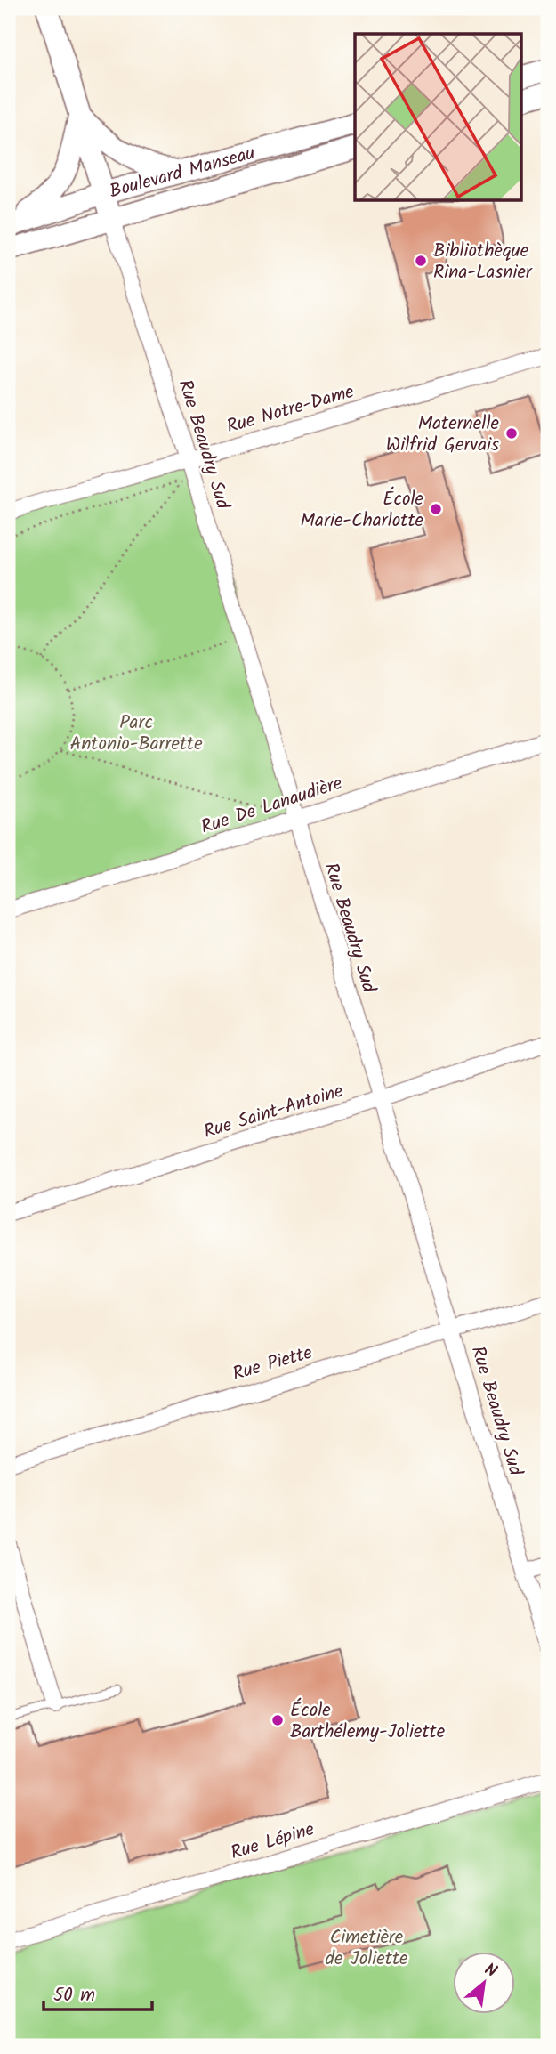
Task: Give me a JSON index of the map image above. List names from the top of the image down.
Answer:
{
  "streets": {
    "main road": ["Boulevard Manseau"],
    "street": [
      "Rue Notre-Dame",
      "Rue Beaudry Sud",
      "Rue De Lanaudière",
      "Rue Saint-Antoine",
      "Rue Piette",
      "Rue Lépine"
    ]
  },
  "crossings": [
    ["Boulevard Manseau", "Rue Beaudry Sud"],
    ["Rue Notre-Dame", "Rue Beaudry Sud"],
    ["Rue Beaudry Sud", "Rue De Lanaudière"],
    ["Rue Beaudry Sud", "Rue Saint-Antoine"],
    ["Rue Beaudry Sud", "Rue Piette"]
  ],
  "parks": ["Parc Antonio-Barrette", "Cimetière de Joliette"],
  "places": [
    "Bibliothèque Rina-Lasnier",
    "Maternelle Wilfrid Gervais",
    "École Marie-Charlotte",
    "École Barthélemy-Joliette"
  ],
  "scale_bar": "50 m",
  "north": "top right"
}
